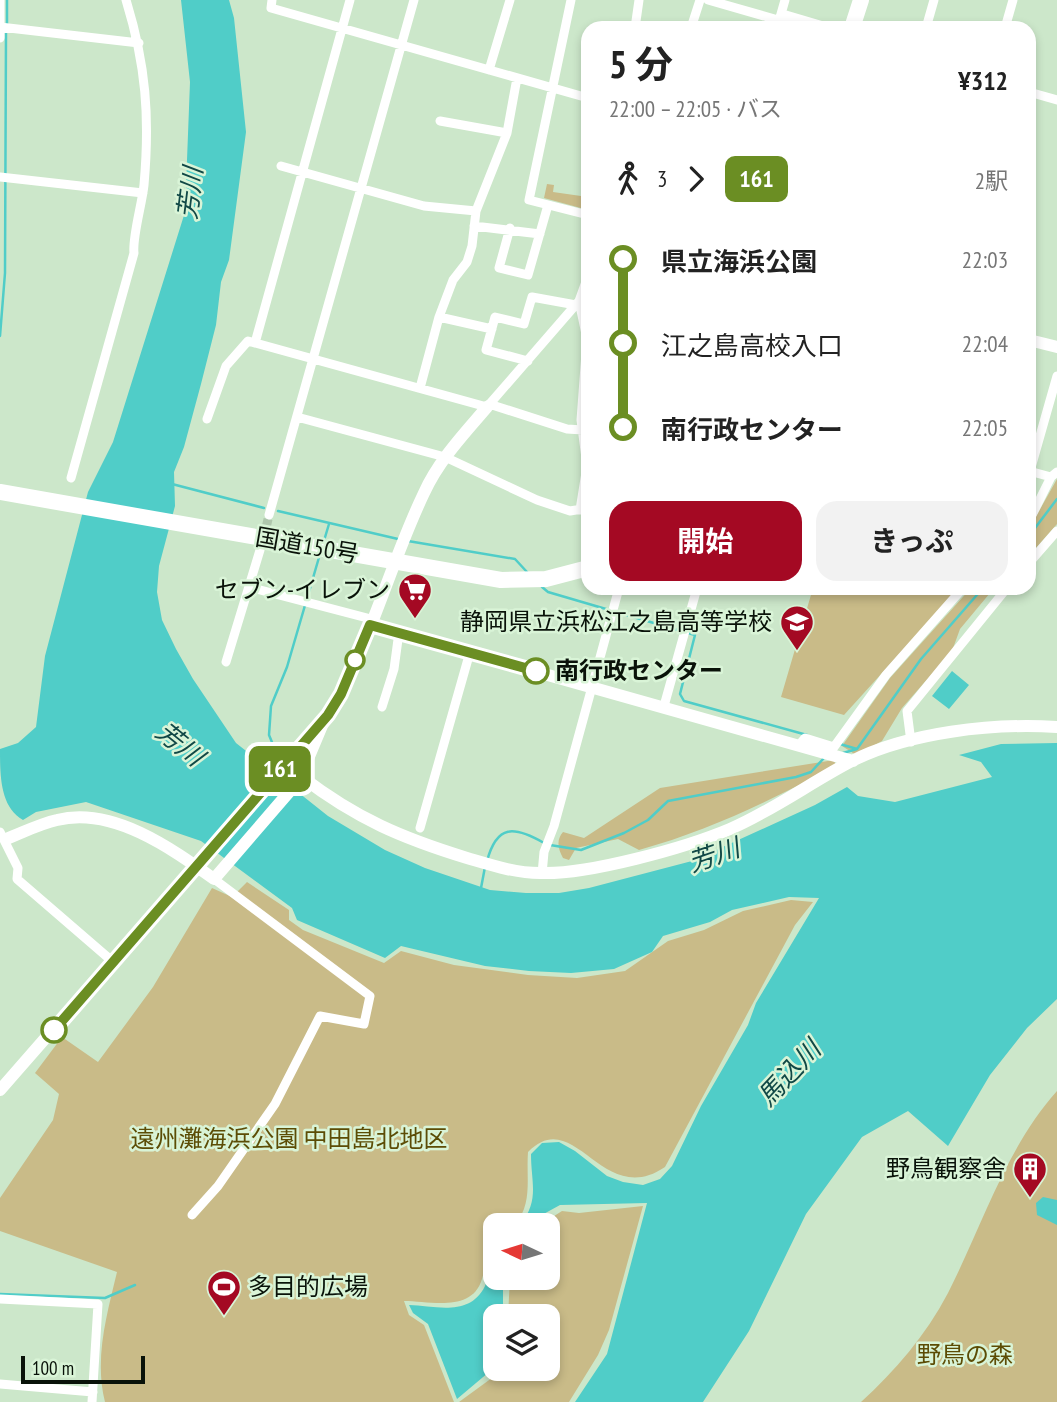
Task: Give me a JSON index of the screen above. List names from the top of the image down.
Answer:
{
  "streets": {
    "highway": ["国道150号"]
  },
  "water": ["芳川", "馬込川"],
  "parks": ["遠州灘海浜公園 中田島北地区", "野鳥の森"],
  "places": {
    "supermarket": ["セブン-イレブン"],
    "school or university": ["静岡県立浜松江之島高等学校"],
    "other": ["南行政センター"],
    "building": ["野鳥観察舎"],
    "sports": ["多目的広場"]
  },
  "lines": ["bus line 161"],
  "scale_bar": "100 m",
  "north": "left",
  "page": {
    "on_map": "161",
    "heading": ["5 分", "22:00 – 22:05 · バス", "¥312"],
    "legs": ["3", "161", "2駅"],
    "list": [
      {
        "name": "県立海浜公園",
        "value": "22:03"
      },
      {
        "name": "江之島高校入口",
        "value": "22:04"
      },
      {
        "name": "南行政センター",
        "value": "22:05"
      }
    ],
    "buttons": ["開始", "きっぷ"],
    "scale": "100 m"
  }
}
